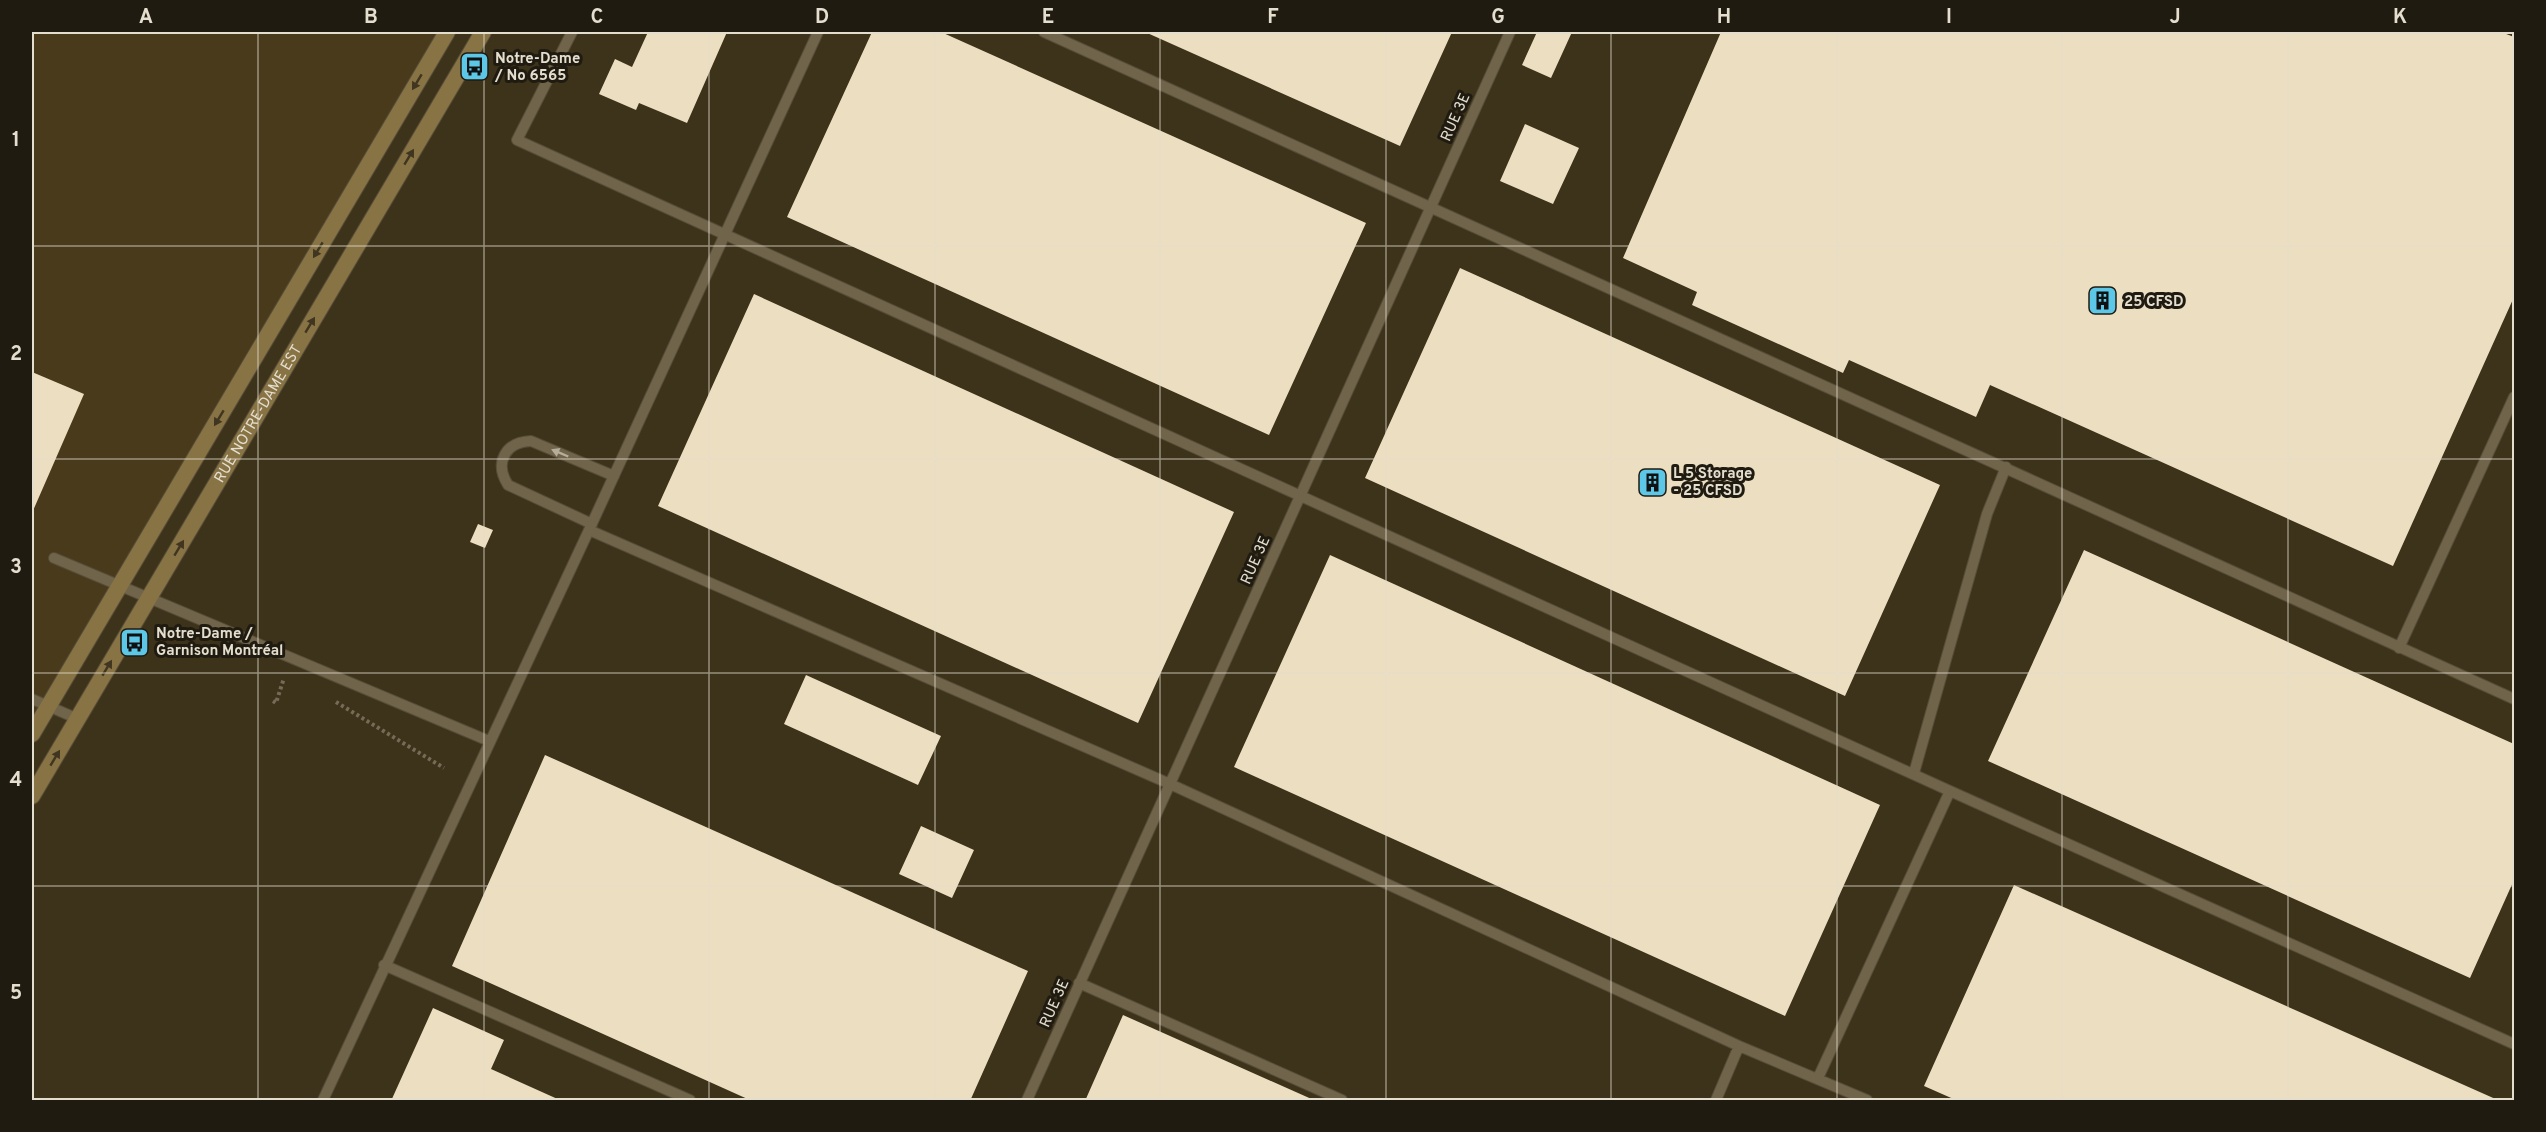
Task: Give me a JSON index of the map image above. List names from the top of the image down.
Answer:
{
  "streets": {
    "main road": ["RUE NOTRE-DAME EST"],
    "lane": ["RUE 3E"]
  },
  "places": {
    "bus stop": ["Notre-Dame / No 6565", "Notre-Dame / Garnison Montréal"],
    "building": ["25 CFSD", "L 5 Storage - 25 CFSD"]
  },
  "grid": {
    "columns": [
      "A",
      "B",
      "C",
      "D",
      "E",
      "F",
      "G",
      "H",
      "I",
      "J",
      "K"
    ],
    "rows": [
      "1",
      "2",
      "3",
      "4",
      "5"
    ]
  }
}
